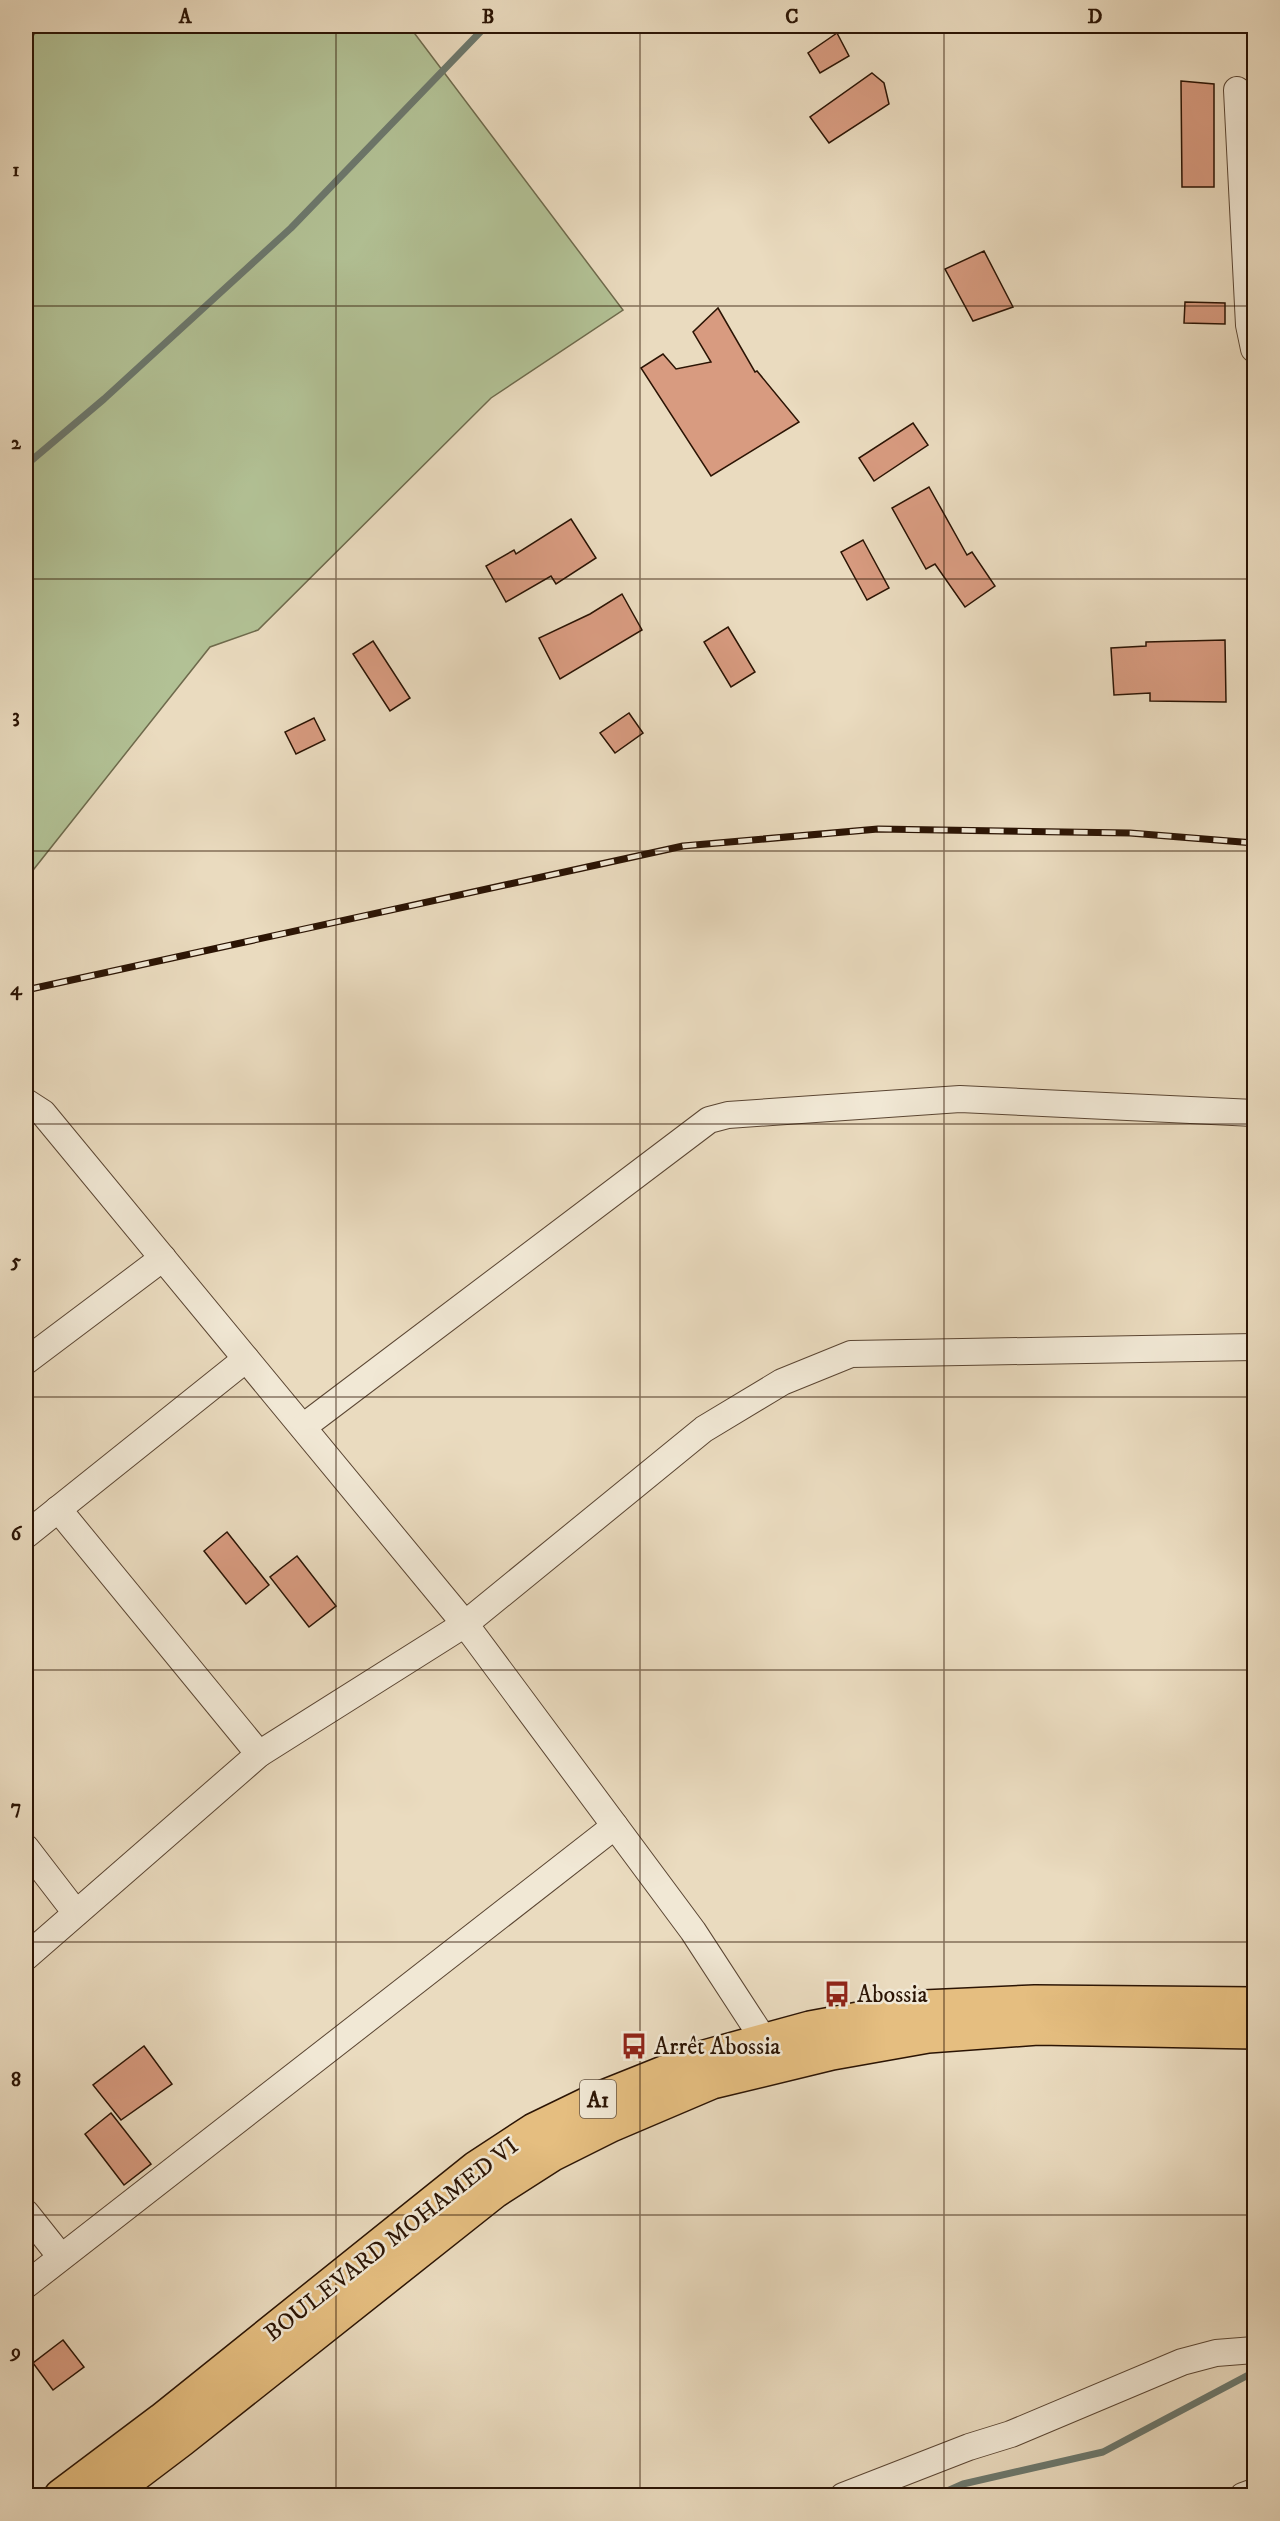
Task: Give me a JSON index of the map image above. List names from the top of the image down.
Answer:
{
  "streets": {
    "main road": ["A1", "BOULEVARD MOHAMED VI"]
  },
  "places": {
    "bus stop": ["Abossia", "Arrêt Abossia"]
  },
  "grid": {
    "columns": [
      "A",
      "B",
      "C",
      "D"
    ],
    "rows": [
      "1",
      "2",
      "3",
      "4",
      "5",
      "6",
      "7",
      "8",
      "9"
    ]
  }
}
